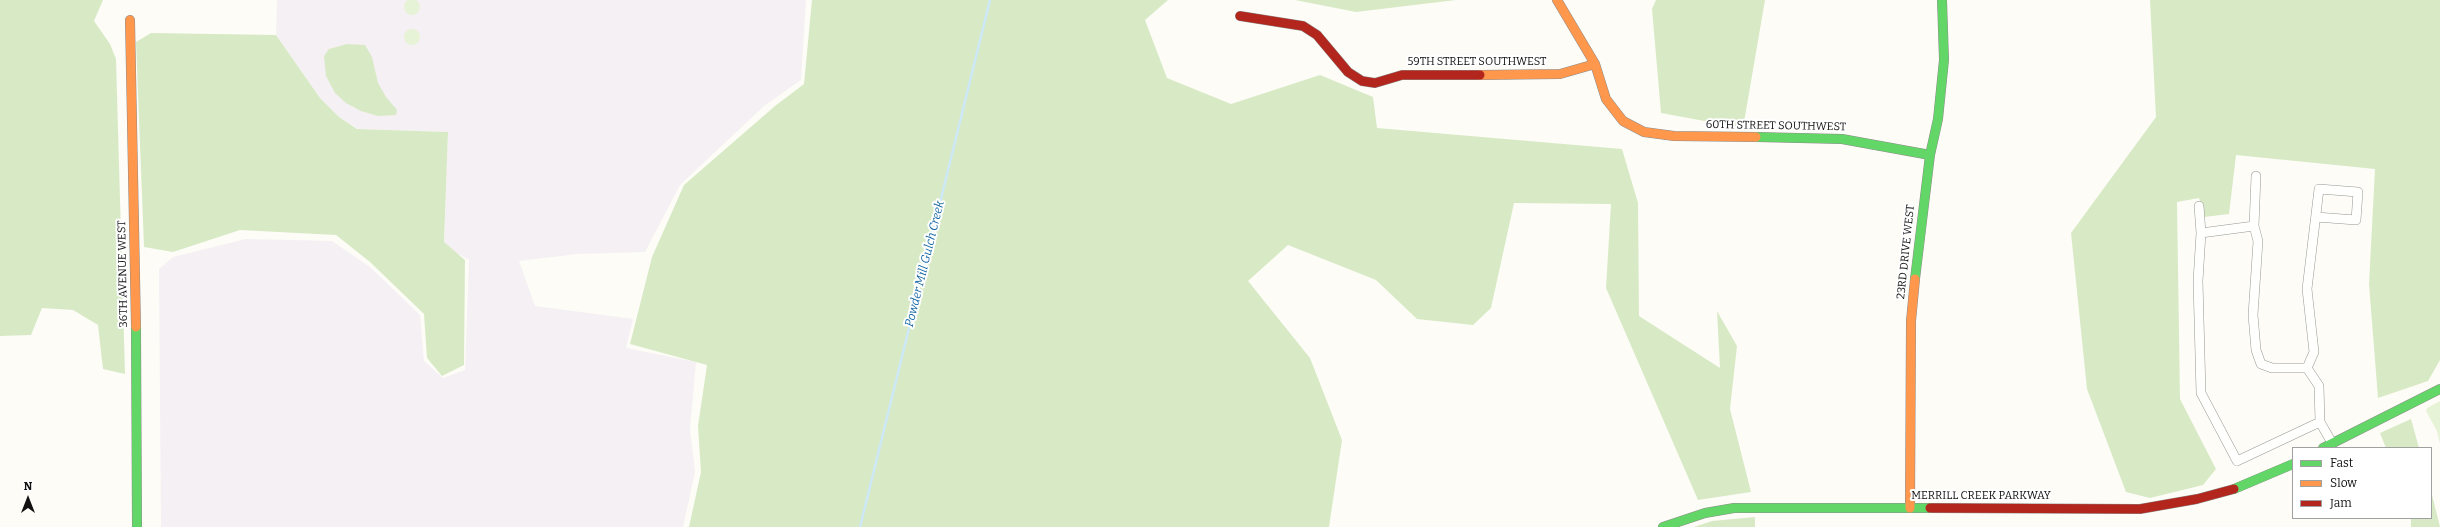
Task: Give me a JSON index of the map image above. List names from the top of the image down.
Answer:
{
  "streets": {
    "street": [
      "59TH STREET SOUTHWEST",
      "60TH STREET SOUTHWEST",
      "23RD DRIVE WEST",
      "36TH AVENUE WEST",
      "MERRILL CREEK PARKWAY"
    ]
  },
  "crossings": [
    ["59TH STREET SOUTHWEST", "60TH STREET SOUTHWEST"],
    ["60TH STREET SOUTHWEST", "23RD DRIVE WEST"],
    ["23RD DRIVE WEST", "MERRILL CREEK PARKWAY"]
  ],
  "water": ["Powder Mill Gulch Creek"],
  "legend": ["Fast", "Slow", "Jam"],
  "north": "top"
}
